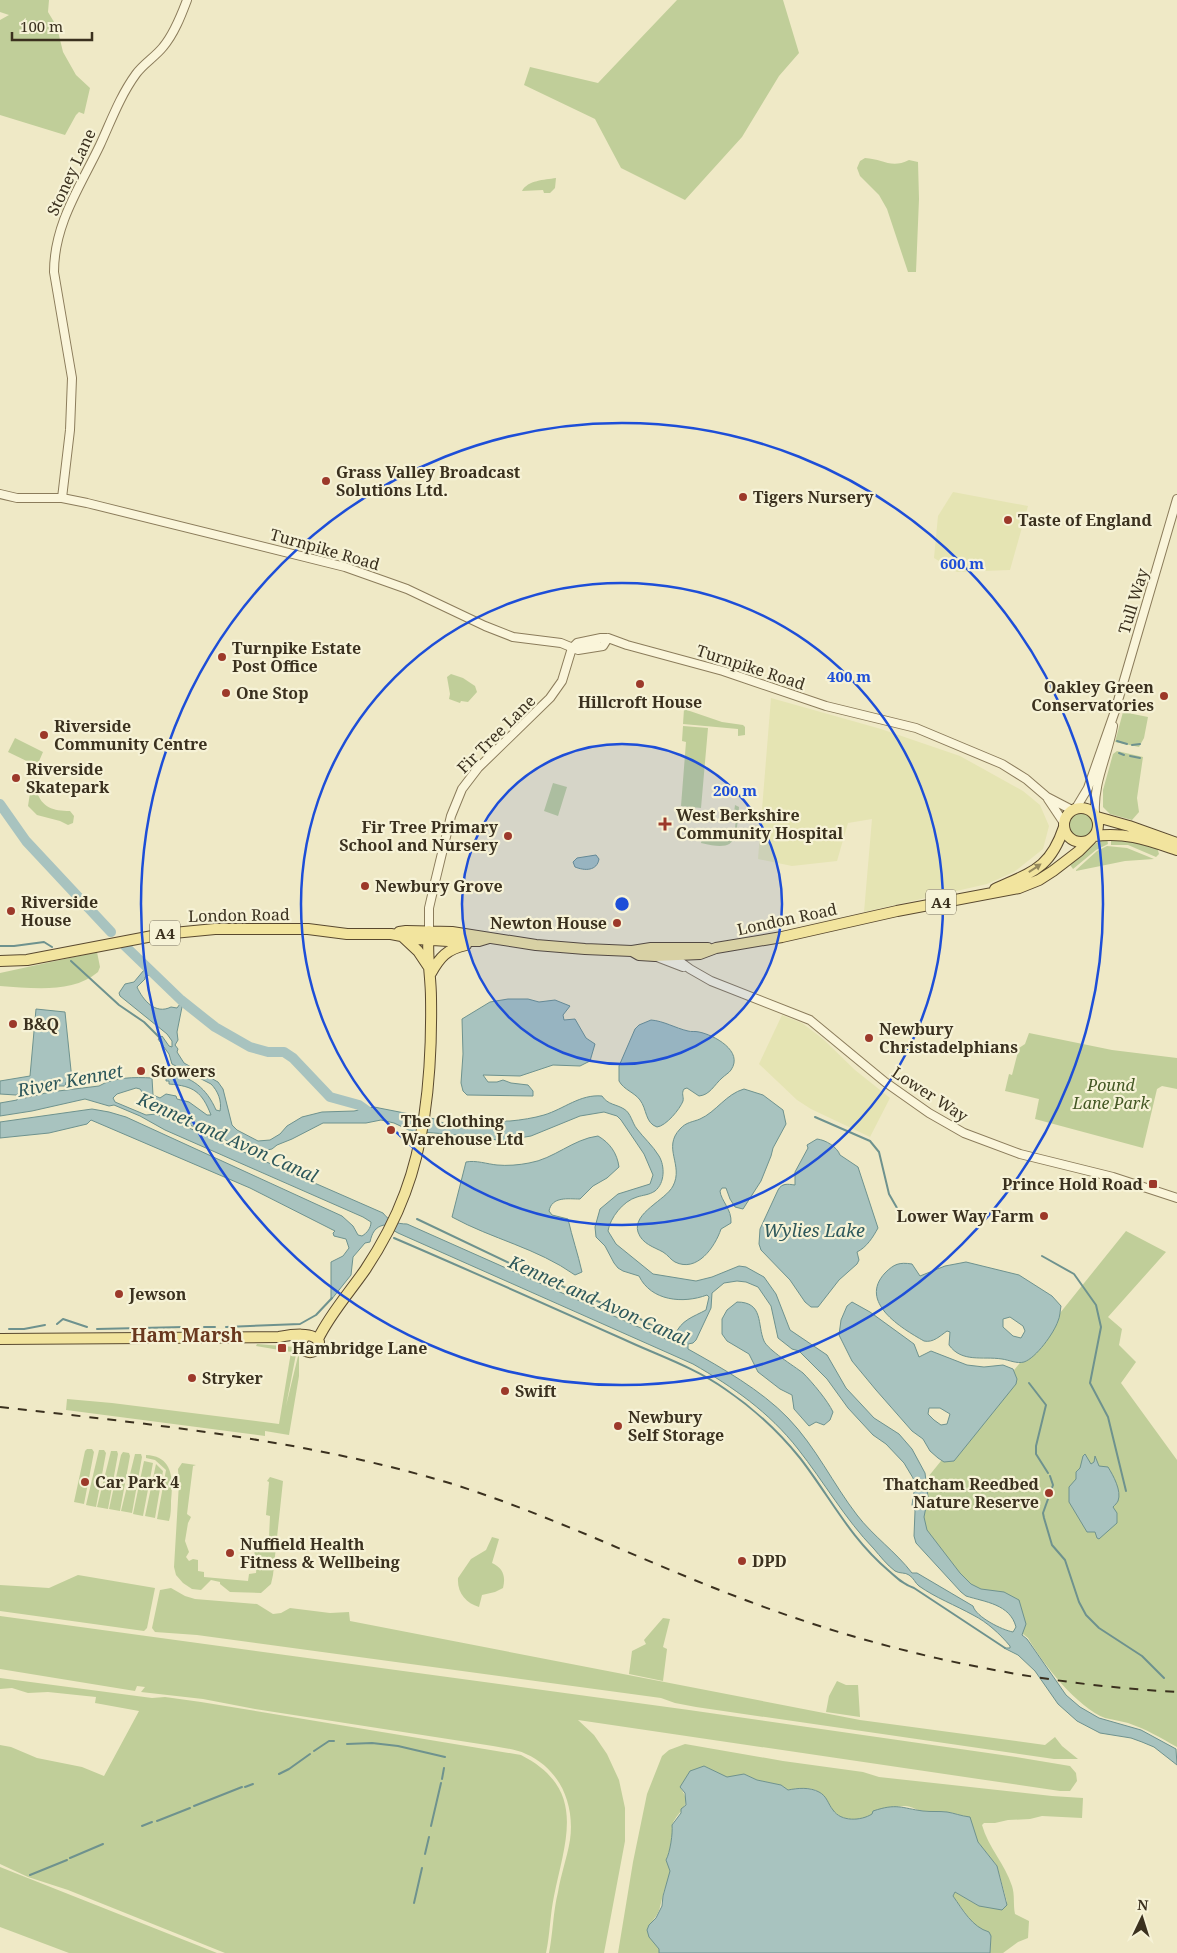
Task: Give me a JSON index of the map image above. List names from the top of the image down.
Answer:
{
  "streets": {
    "main road": ["A4", "London Road"],
    "street": [
      "Stoney Lane",
      "Turnpike Road",
      "Tull Way",
      "Fir Tree Lane",
      "Lower Way"
    ]
  },
  "crossings": [
    ["Stoney Lane", "Turnpike Road"],
    ["Turnpike Road", "Tull Way"],
    ["Turnpike Road", "Fir Tree Lane"],
    ["Turnpike Road", "A4"],
    ["Tull Way", "A4"],
    ["Fir Tree Lane", "London Road"],
    ["A4", "London Road"],
    ["London Road", "Lower Way"]
  ],
  "districts": ["Ham Marsh"],
  "water": ["River Kennet", "Kennet and Avon Canal", "Wylies Lake"],
  "parks": ["Pound Lane Park"],
  "places": {
    "other": [
      "Grass Valley Broadcast Solutions Ltd.",
      "Tigers Nursery",
      "Taste of England",
      "Turnpike Estate Post Office",
      "Hillcroft House",
      "One Stop",
      "Oakley Green Conservatories",
      "Riverside Community Centre",
      "Riverside Skatepark",
      "Fir Tree Primary School and Nursery",
      "Newbury Grove",
      "Riverside House",
      "Newton House",
      "B&Q",
      "Newbury Christadelphians",
      "Stowers",
      "The Clothing Warehouse Ltd",
      "Lower Way Farm",
      "Jewson",
      "Stryker",
      "Swift",
      "Newbury Self Storage",
      "Car Park 4",
      "Thatcham Reedbed Nature Reserve",
      "Nuffield Health Fitness & Wellbeing",
      "DPD"
    ],
    "health": ["West Berkshire Community Hospital"],
    "transit": ["Prince Hold Road", "Hambridge Lane"]
  },
  "scale_bar": "100 m",
  "north": "top",
  "rings": ["600 m", "400 m", "200 m"]
}
